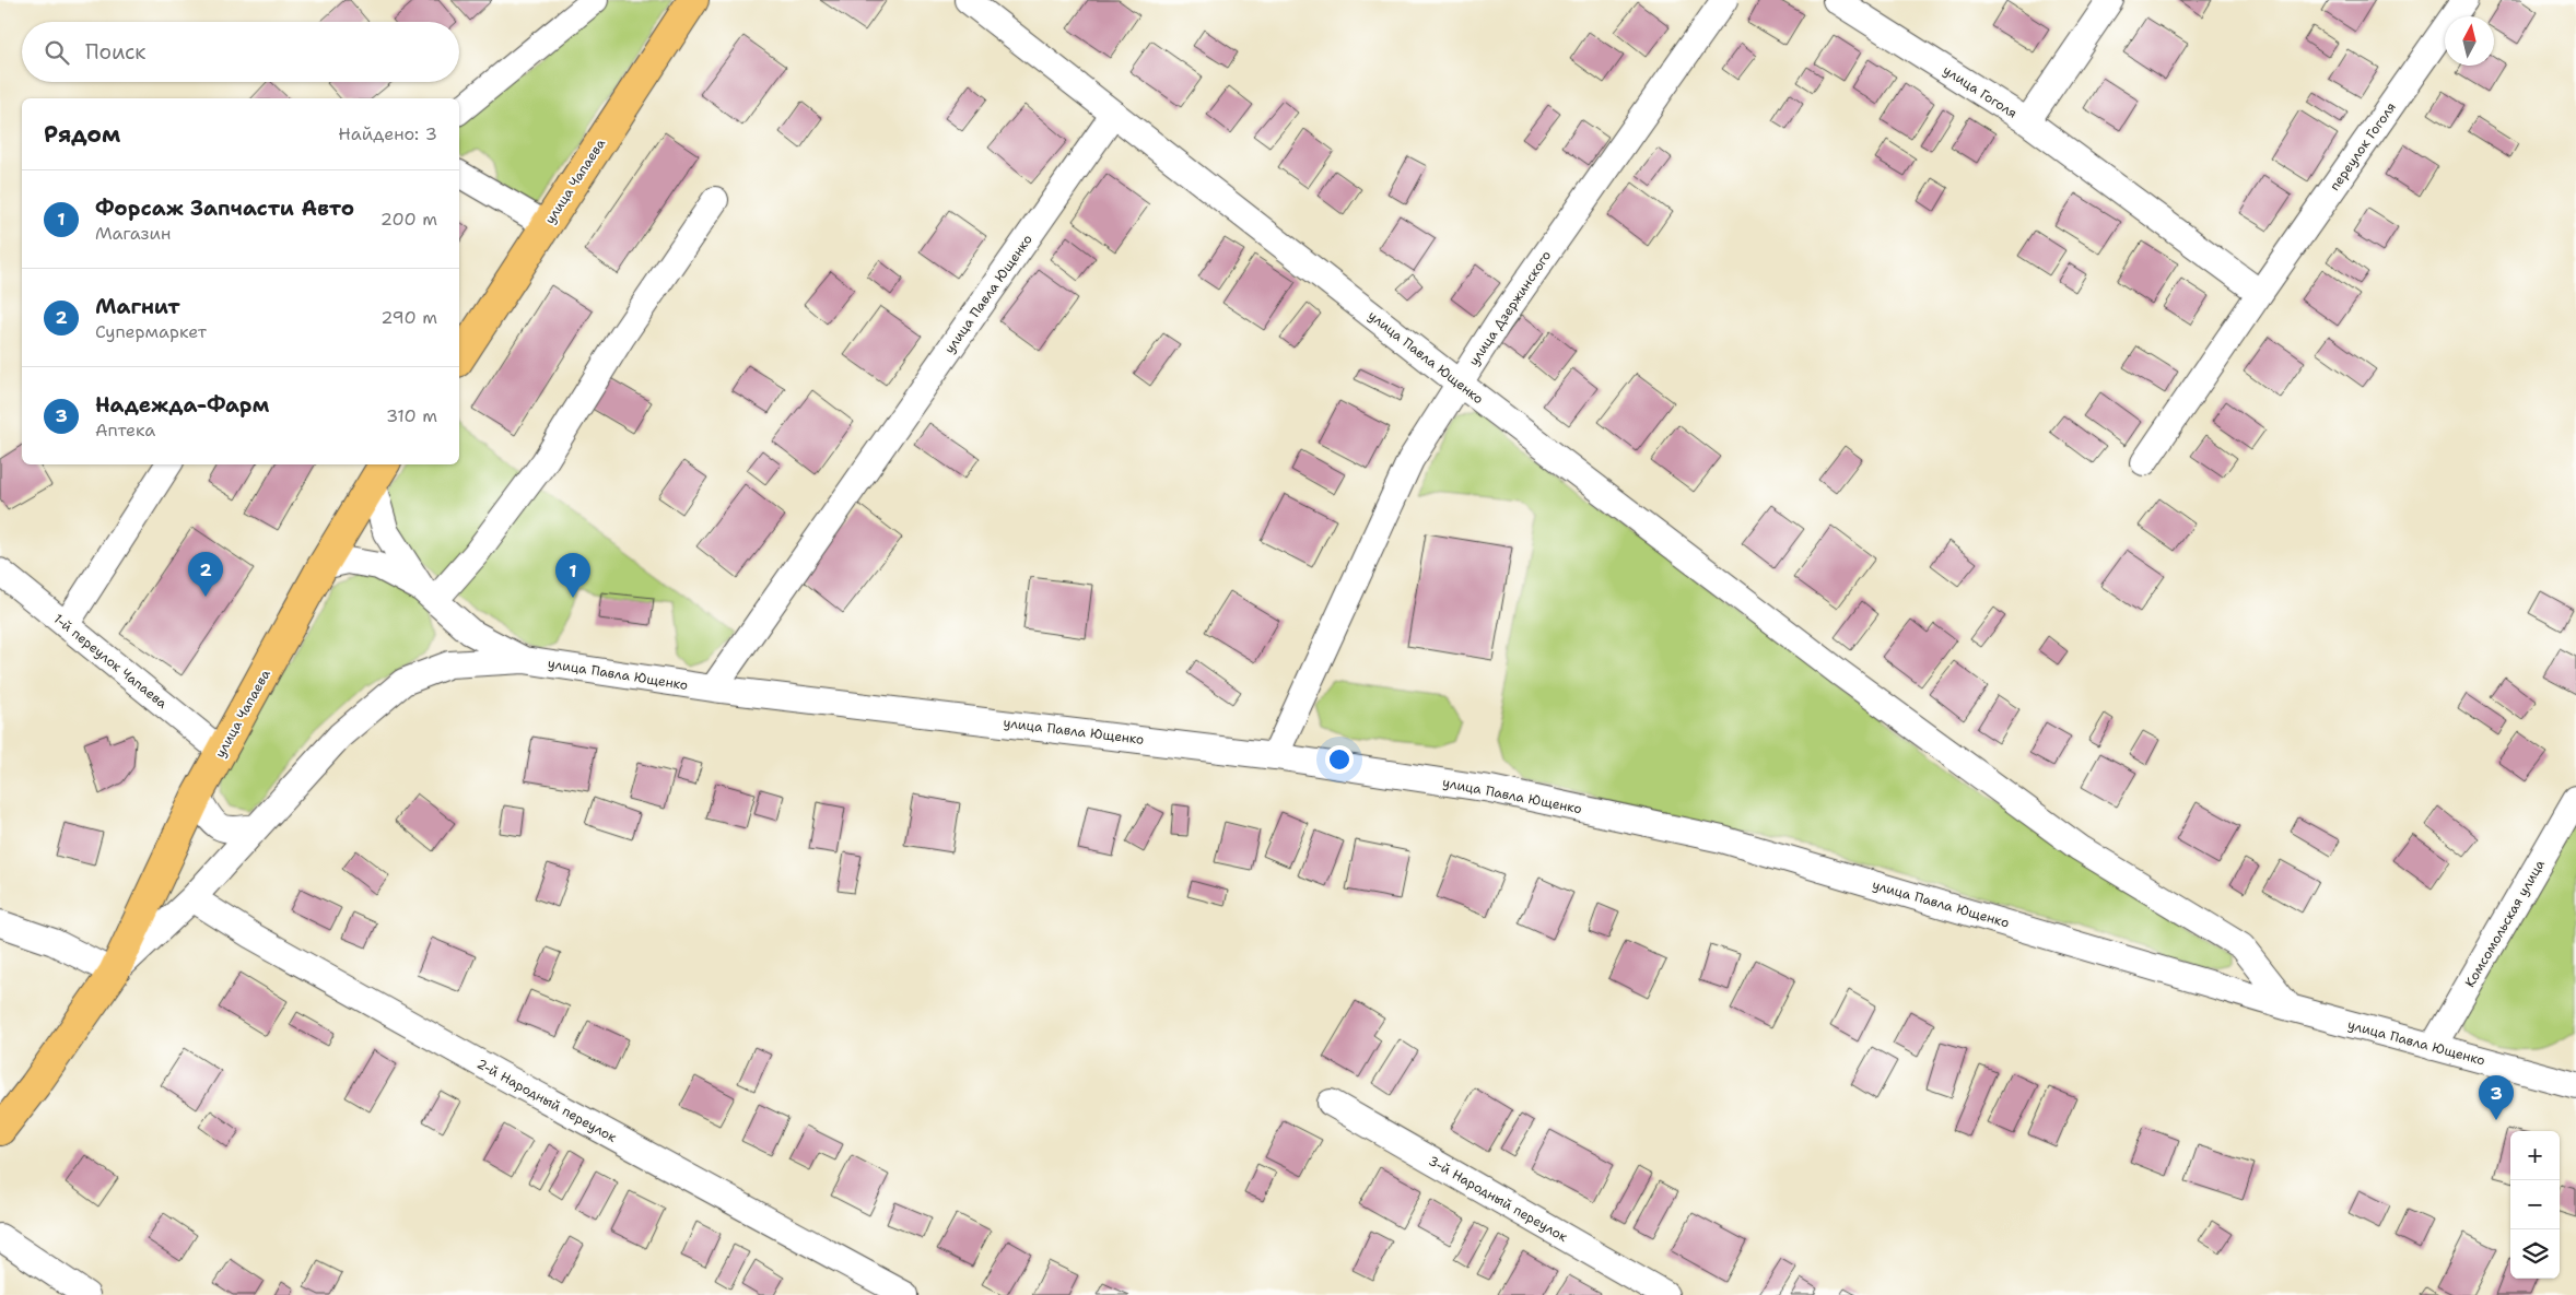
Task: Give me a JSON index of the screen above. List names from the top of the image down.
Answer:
{
  "streets": {
    "main road": ["улица Чапаева"],
    "street": [
      "улица Гоголя",
      "переулок Гоголя",
      "улица Павла Ющенко",
      "улица Дзержинского",
      "1-й переулок Чапаева",
      "Комсомольская улица",
      "2-й Народный переулок",
      "3-й Народный переулок"
    ]
  },
  "crossings": [
    ["улица Чапаева", "1-й переулок Чапаева"],
    ["улица Павла Ющенко", "улица Дзержинского"],
    ["улица Павла Ющенко", "Комсомольская улица"]
  ],
  "north": "top",
  "page": {
    "search": "Поиск",
    "heading": ["Рядом", "Найдено: 3"],
    "list": [
      {
        "mark": "1",
        "name": "Форсаж Запчасти Авто",
        "note": "Магазин",
        "value": "200 m"
      },
      {
        "mark": "2",
        "name": "Магнит",
        "note": "Супермаркет",
        "value": "290 m"
      },
      {
        "mark": "3",
        "name": "Надежда-Фарм",
        "note": "Аптека",
        "value": "310 m"
      }
    ],
    "pins": ["2", "1", "3"],
    "map_buttons": ["+", "−"]
  }
}
